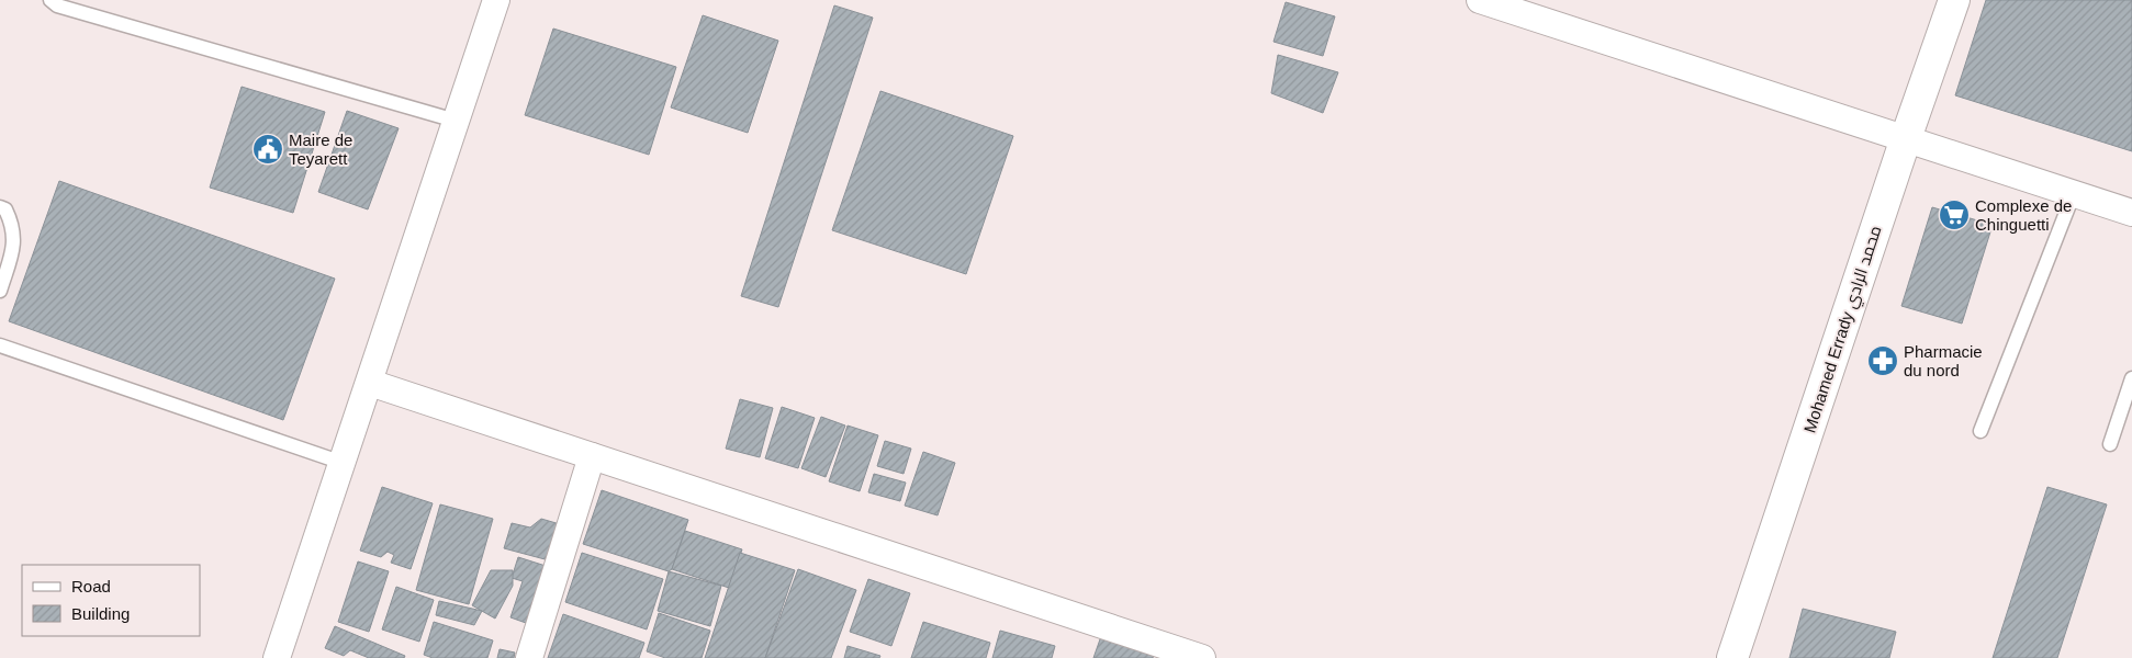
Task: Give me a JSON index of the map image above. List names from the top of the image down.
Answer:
{
  "streets": {
    "street": ["Mohamed Errady محمد الرادي"]
  },
  "places": {
    "public building": ["Maire de Teyarett"],
    "supermarket": ["Complexe de Chinguetti"],
    "pharmacy": ["Pharmacie du nord"]
  },
  "legend": ["Road", "Building"]
}
